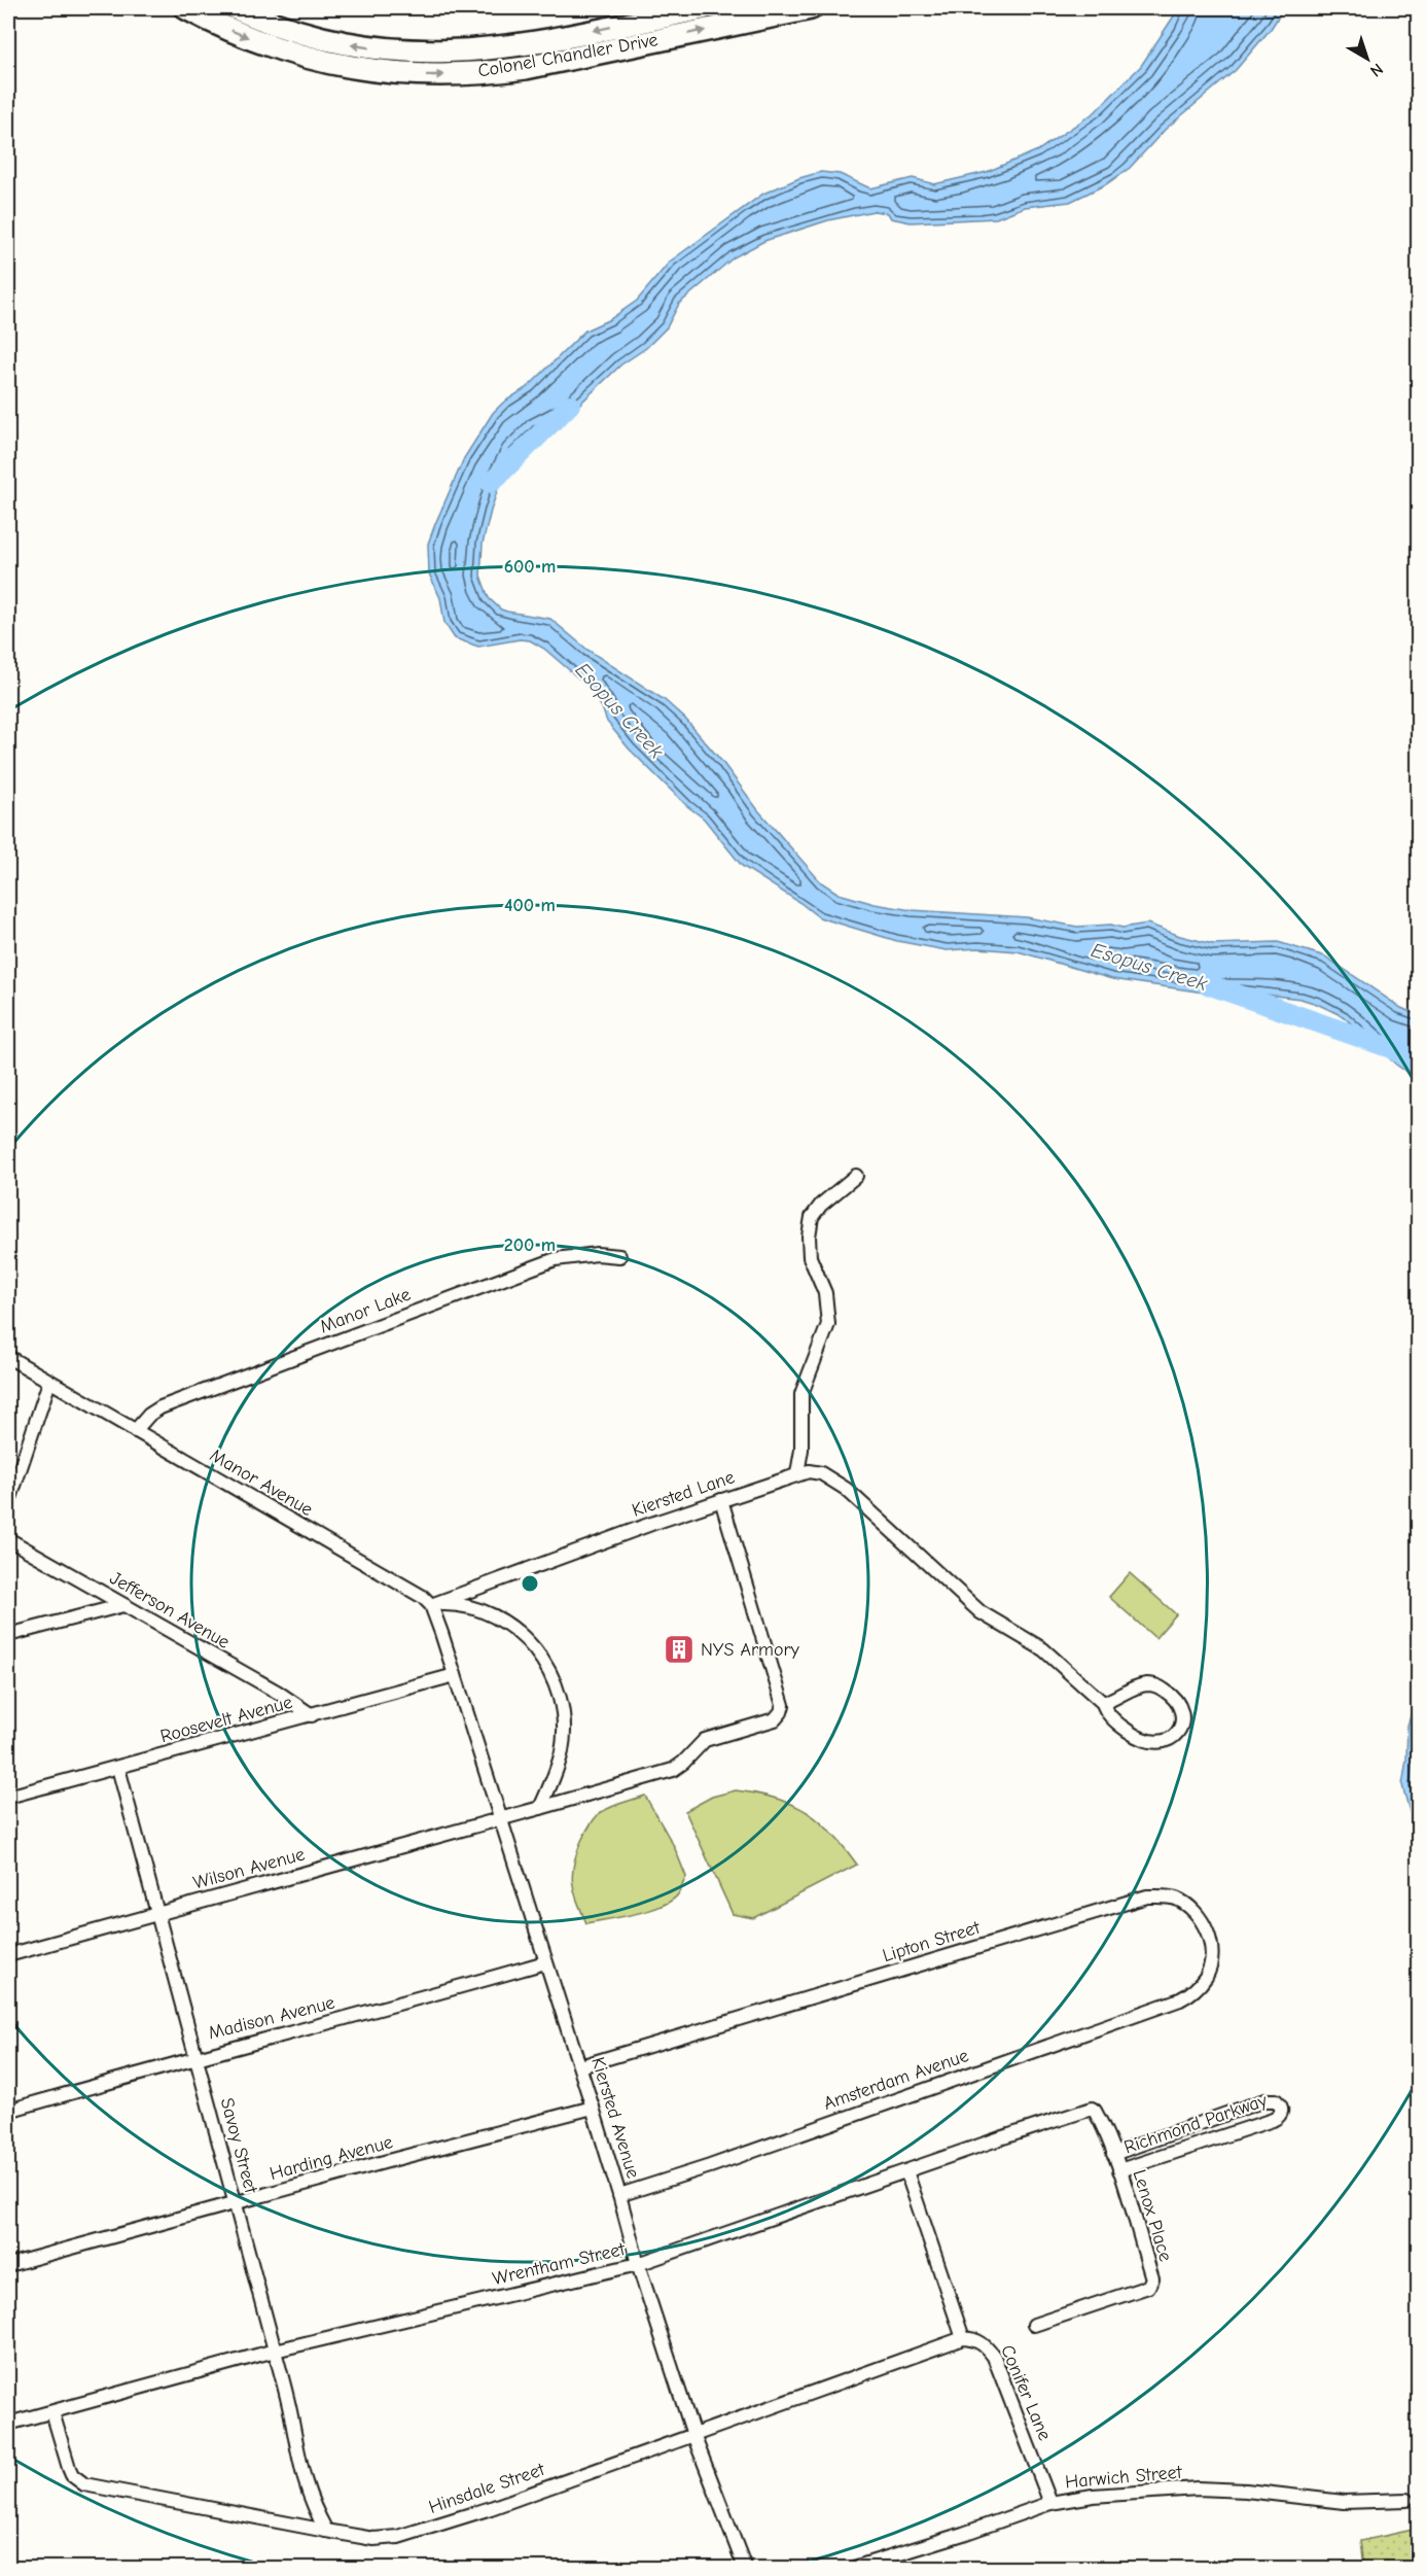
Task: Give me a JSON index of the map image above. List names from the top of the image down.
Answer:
{
  "streets": {
    "highway": ["Colonel Chandler Drive"],
    "street": [
      "Manor Lake",
      "Manor Avenue",
      "Kiersted Lane",
      "Jefferson Avenue",
      "Roosevelt Avenue",
      "Wilson Avenue",
      "Lipton Street",
      "Madison Avenue",
      "Amsterdam Avenue",
      "Kiersted Avenue",
      "Richmond Parkway",
      "Savoy Street",
      "Harding Avenue",
      "Lenox Place",
      "Wrentham Street",
      "Conifer Lane",
      "Harwich Street",
      "Hinsdale Street"
    ]
  },
  "crossings": [
    ["Manor Lake", "Manor Avenue"],
    ["Manor Avenue", "Kiersted Lane"],
    ["Kiersted Lane", "Wilson Avenue"],
    ["Jefferson Avenue", "Roosevelt Avenue"],
    ["Roosevelt Avenue", "Kiersted Avenue"],
    ["Roosevelt Avenue", "Savoy Street"],
    ["Wilson Avenue", "Kiersted Avenue"],
    ["Wilson Avenue", "Savoy Street"],
    ["Lipton Street", "Amsterdam Avenue"],
    ["Lipton Street", "Kiersted Avenue"],
    ["Madison Avenue", "Kiersted Avenue"],
    ["Madison Avenue", "Savoy Street"],
    ["Amsterdam Avenue", "Kiersted Avenue"],
    ["Kiersted Avenue", "Harding Avenue"],
    ["Kiersted Avenue", "Wrentham Street"],
    ["Kiersted Avenue", "Hinsdale Street"],
    ["Richmond Parkway", "Lenox Place"],
    ["Savoy Street", "Harding Avenue"],
    ["Savoy Street", "Wrentham Street"],
    ["Savoy Street", "Hinsdale Street"],
    ["Lenox Place", "Wrentham Street"],
    ["Wrentham Street", "Hinsdale Street"],
    ["Conifer Lane", "Harwich Street"],
    ["Conifer Lane", "Hinsdale Street"]
  ],
  "water": ["Esopus Creek"],
  "places": {
    "building": ["NYS Armory"]
  },
  "north": "bottom right",
  "rings": ["600 m", "400 m", "200 m"]
}
